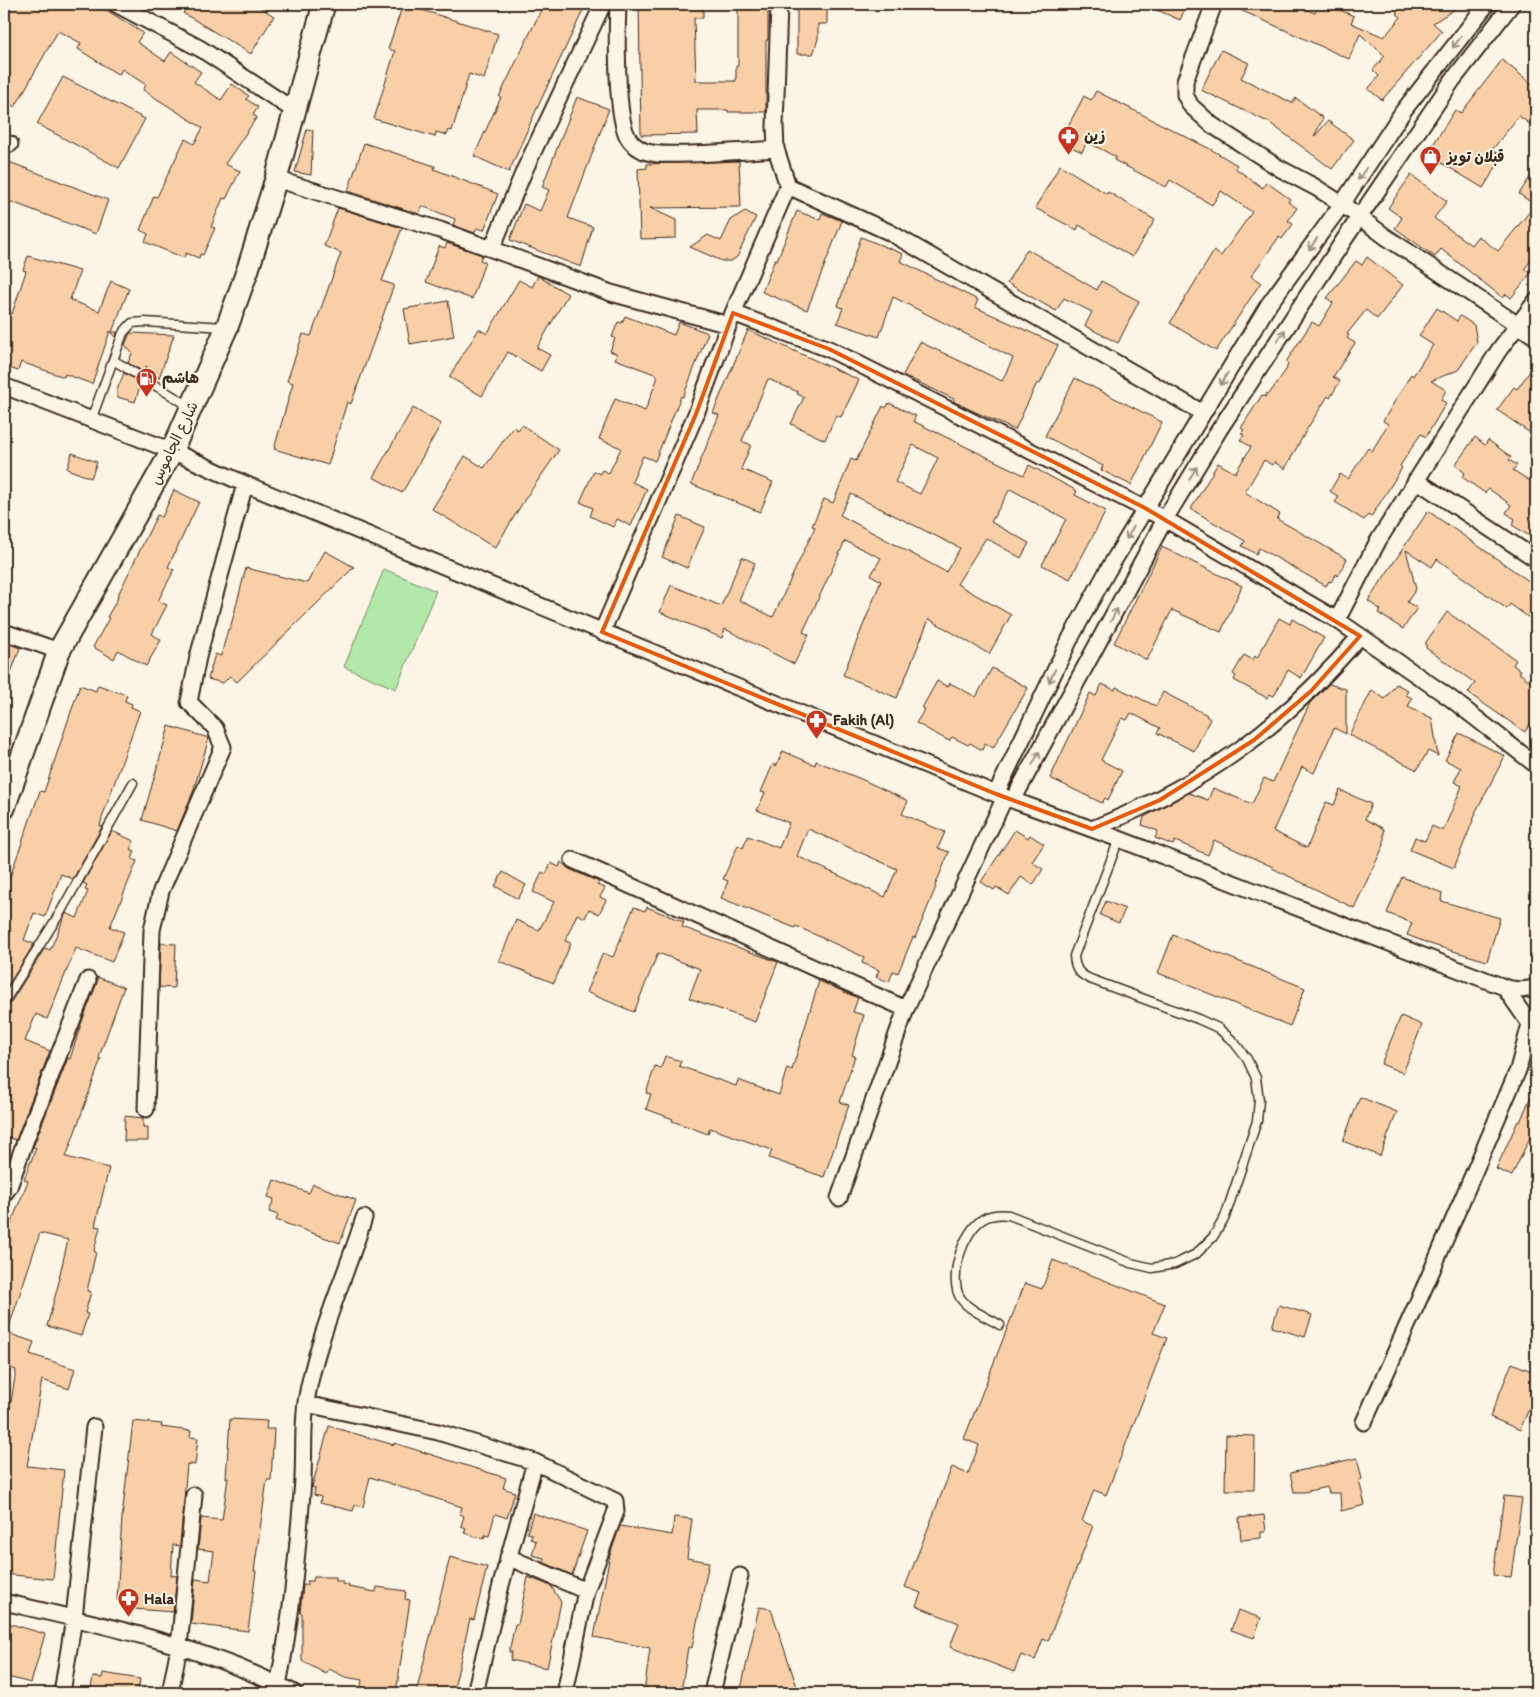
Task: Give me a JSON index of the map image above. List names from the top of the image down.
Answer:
{
  "streets": {
    "street": ["شارع الجاموس"]
  },
  "places": {
    "pharmacy": ["زين", "Fakih (Al)", "Hala"],
    "shop": ["قبلان تويز"],
    "fuel station": ["هاشم"]
  }
}
